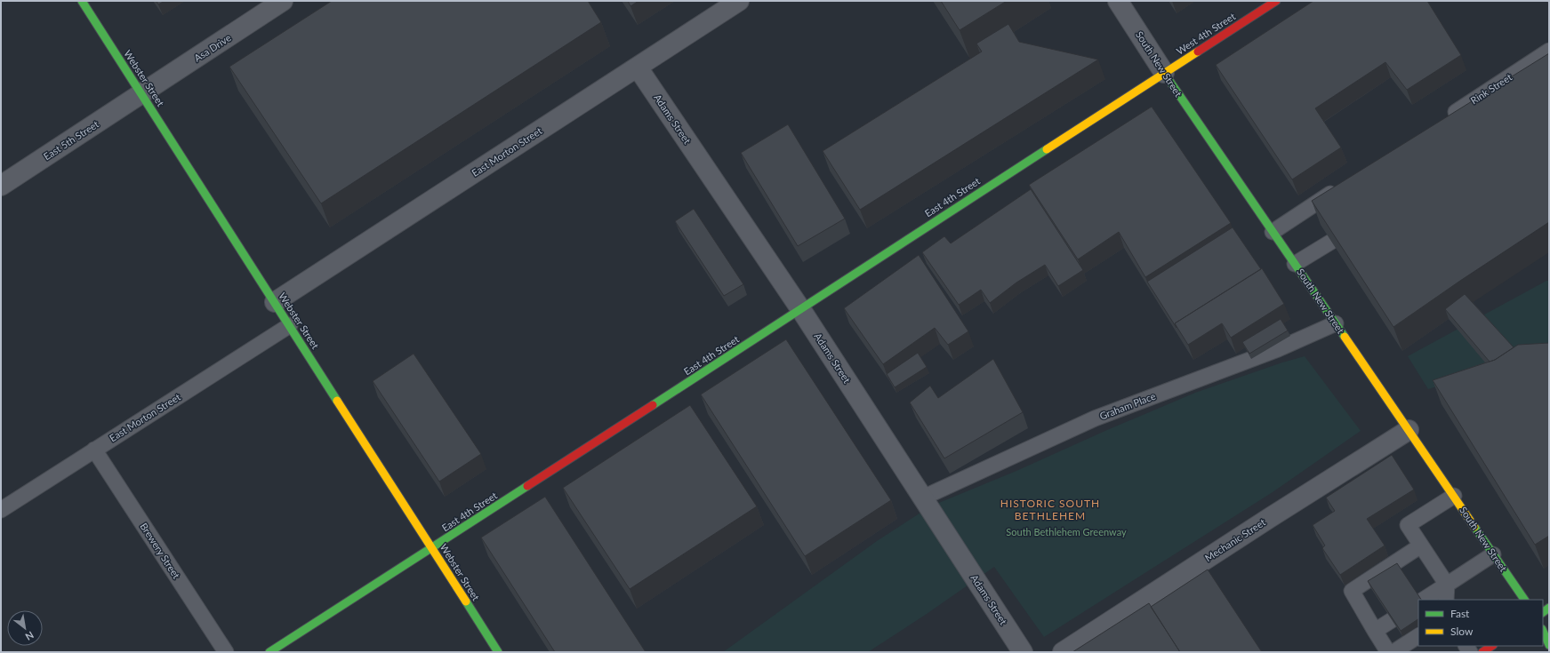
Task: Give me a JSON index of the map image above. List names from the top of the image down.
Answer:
{
  "streets": {
    "main road": [
      "West 4th Street",
      "South New Street",
      "Webster Street",
      "East 4th Street"
    ],
    "street": [
      "Asa Drive",
      "Adams Street",
      "East 5th Street",
      "East Morton Street",
      "Mechanic Street"
    ],
    "lane": ["Rink Street", "Graham Place", "Brewery Street"]
  },
  "crossings": [
    ["West 4th Street", "South New Street"],
    ["West 4th Street", "East 4th Street"],
    ["Asa Drive", "Webster Street"],
    ["Asa Drive", "East 5th Street"],
    ["South New Street", "East 4th Street"],
    ["South New Street", "Graham Place"],
    ["South New Street", "Mechanic Street"],
    ["Webster Street", "East 5th Street"],
    ["Webster Street", "East Morton Street"],
    ["Webster Street", "East 4th Street"],
    ["Adams Street", "East Morton Street"],
    ["Adams Street", "East 4th Street"],
    ["Adams Street", "Graham Place"],
    ["East Morton Street", "Brewery Street"]
  ],
  "districts": ["HISTORIC SOUTH BETHLEHEM"],
  "parks": ["South Bethlehem Greenway"],
  "legend": ["Fast", "Slow"],
  "north": "bottom right"
}
